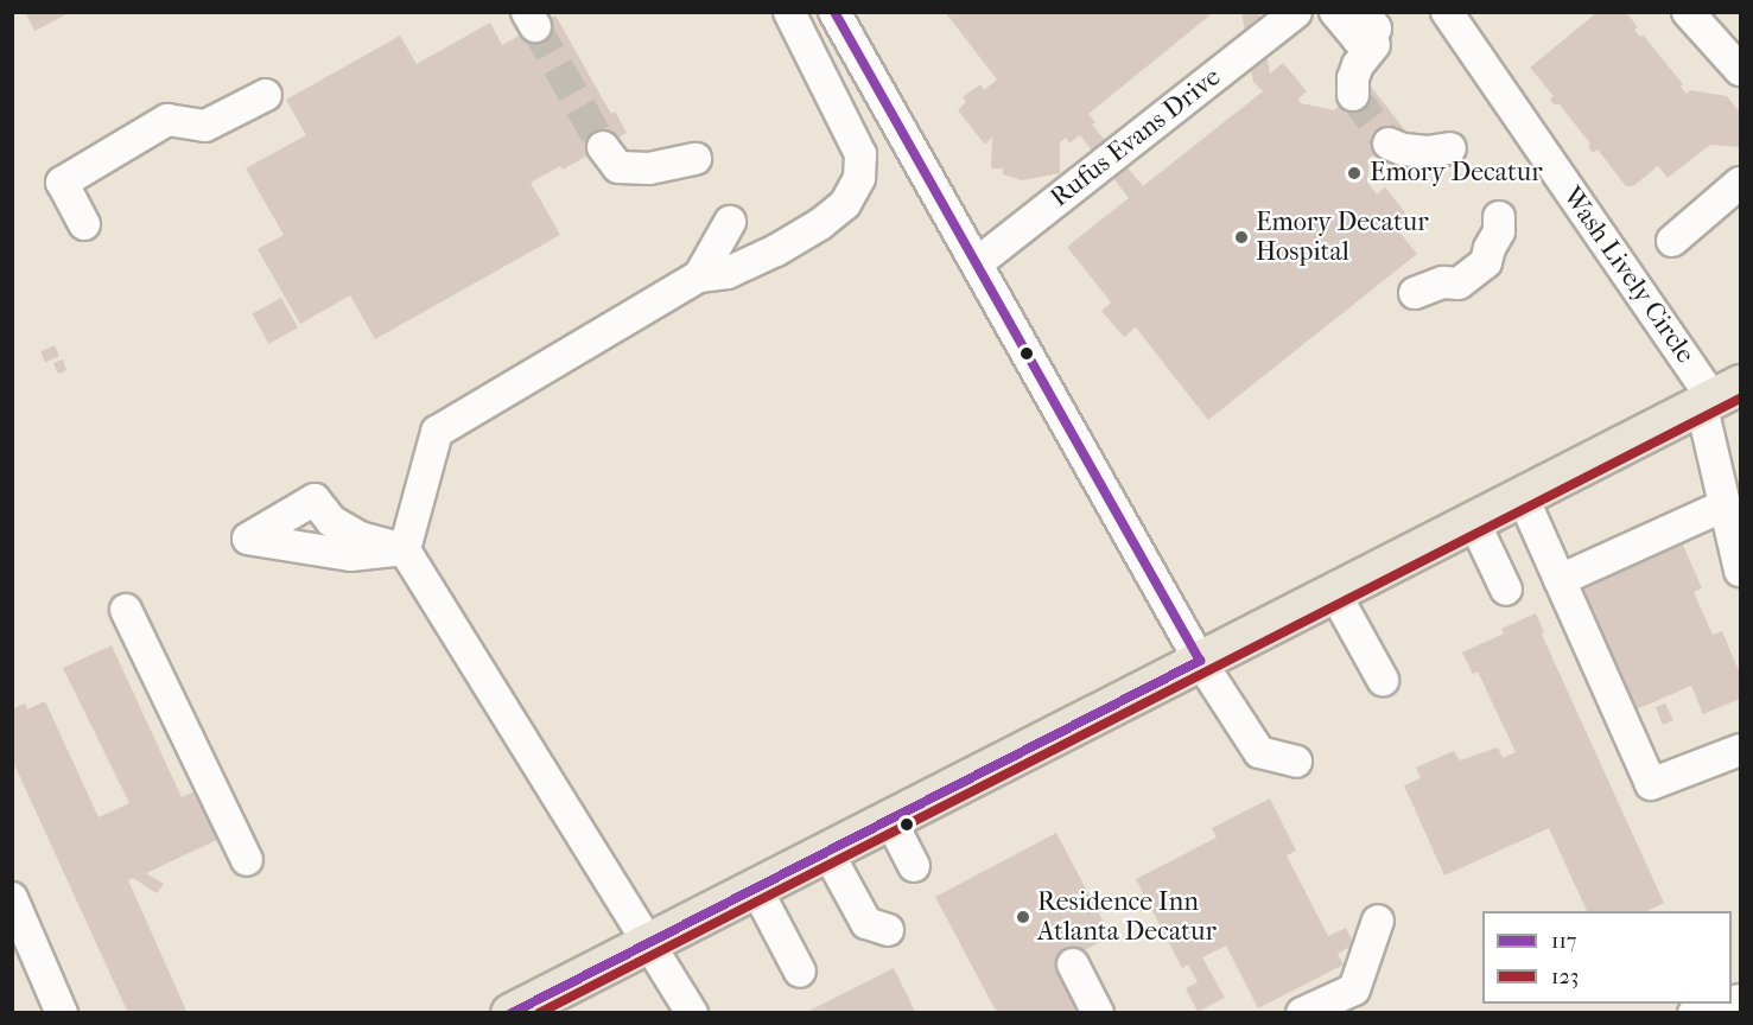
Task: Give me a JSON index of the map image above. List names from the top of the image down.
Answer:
{
  "streets": {
    "street": ["Rufus Evans Drive", "Wash Lively Circle"]
  },
  "places": ["Emory Decatur", "Emory Decatur Hospital", "Residence Inn Atlanta Decatur"],
  "lines": ["transit line 117", "transit line 123"],
  "legend": ["117", "123"]
}
